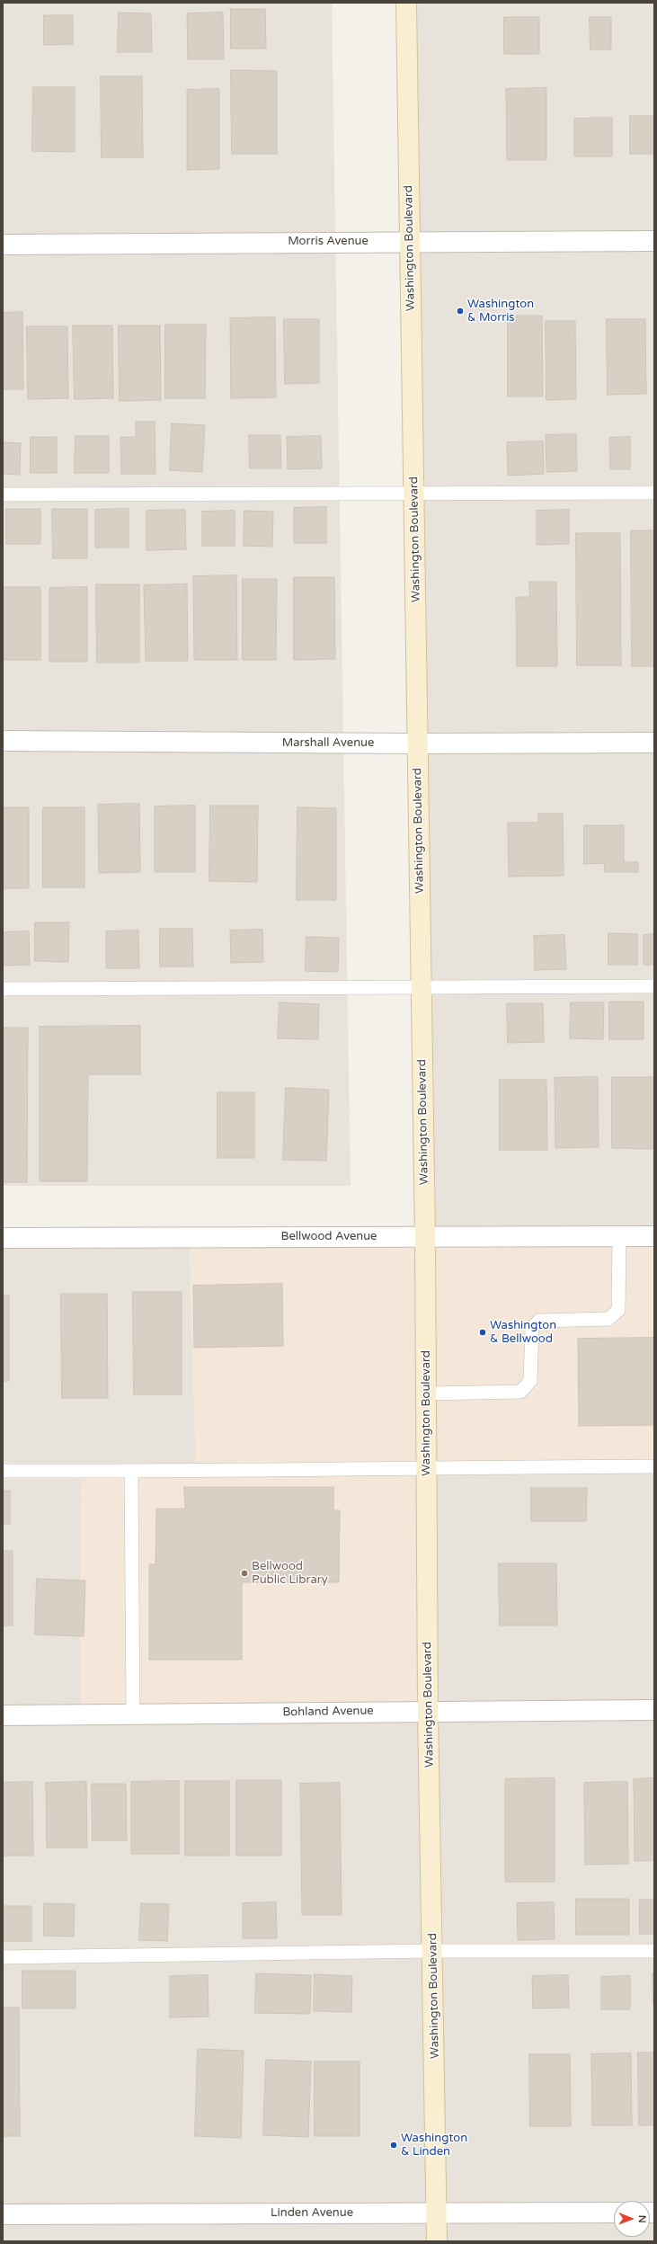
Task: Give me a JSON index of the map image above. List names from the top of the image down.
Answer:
{
  "streets": {
    "street": [
      "Morris Avenue",
      "Washington Boulevard",
      "Marshall Avenue",
      "Bellwood Avenue",
      "Bohland Avenue",
      "Linden Avenue"
    ]
  },
  "crossings": [
    ["Morris Avenue", "Washington Boulevard"],
    ["Washington Boulevard", "Marshall Avenue"],
    ["Washington Boulevard", "Bellwood Avenue"],
    ["Washington Boulevard", "Bohland Avenue"],
    ["Washington Boulevard", "Linden Avenue"]
  ],
  "places": [
    "Washington & Morris",
    "Washington & Bellwood",
    "Bellwood Public Library",
    "Washington & Linden"
  ],
  "north": "right"
}
